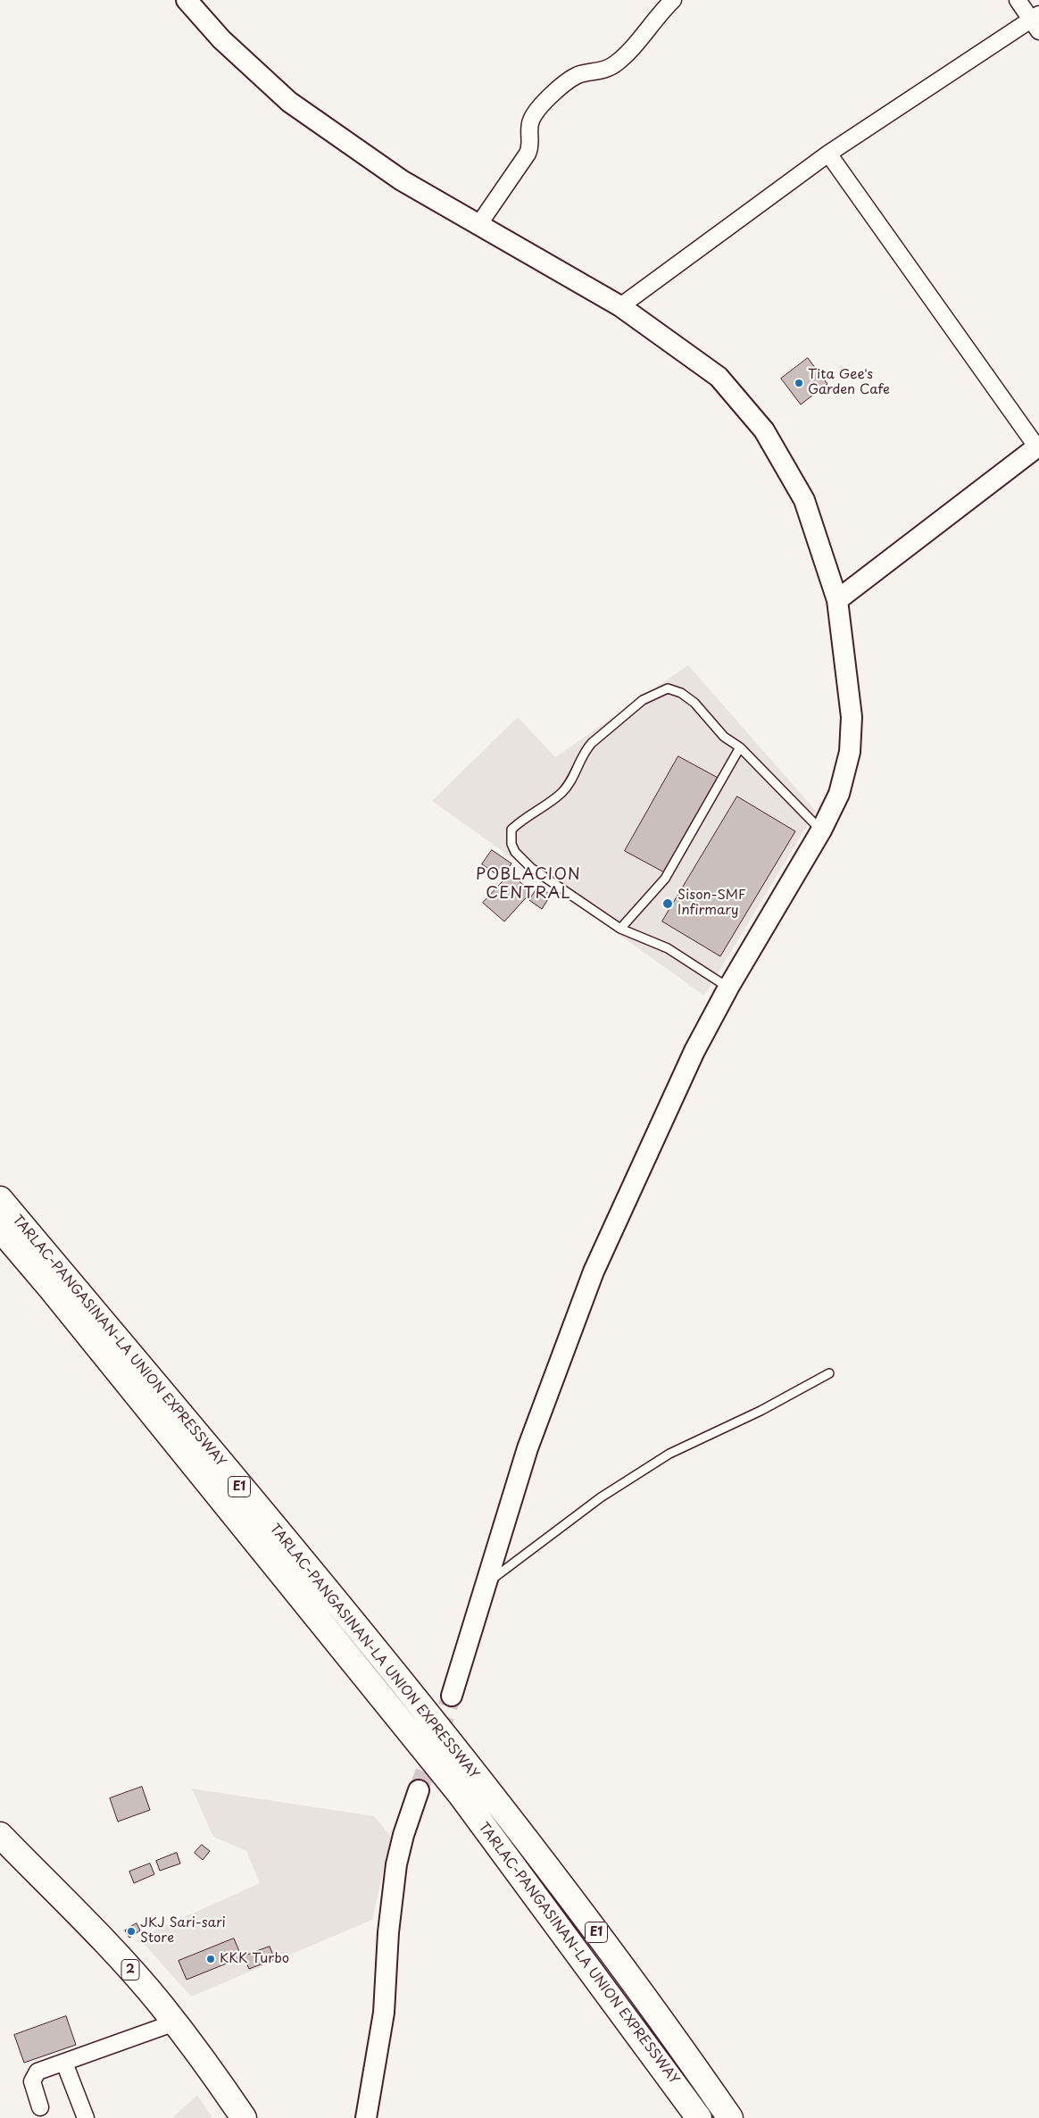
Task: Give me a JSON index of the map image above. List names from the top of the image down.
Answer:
{
  "streets": {
    "highway": ["TARLAC-PANGASINAN-LA UNION EXPRESSWAY", "E1", "2"]
  },
  "districts": ["POBLACION CENTRAL"],
  "places": [
    "Tita Gee's Garden Cafe",
    "Sison-SMF Infirmary",
    "JKJ Sari-sari Store",
    "KKK Turbo"
  ]
}
